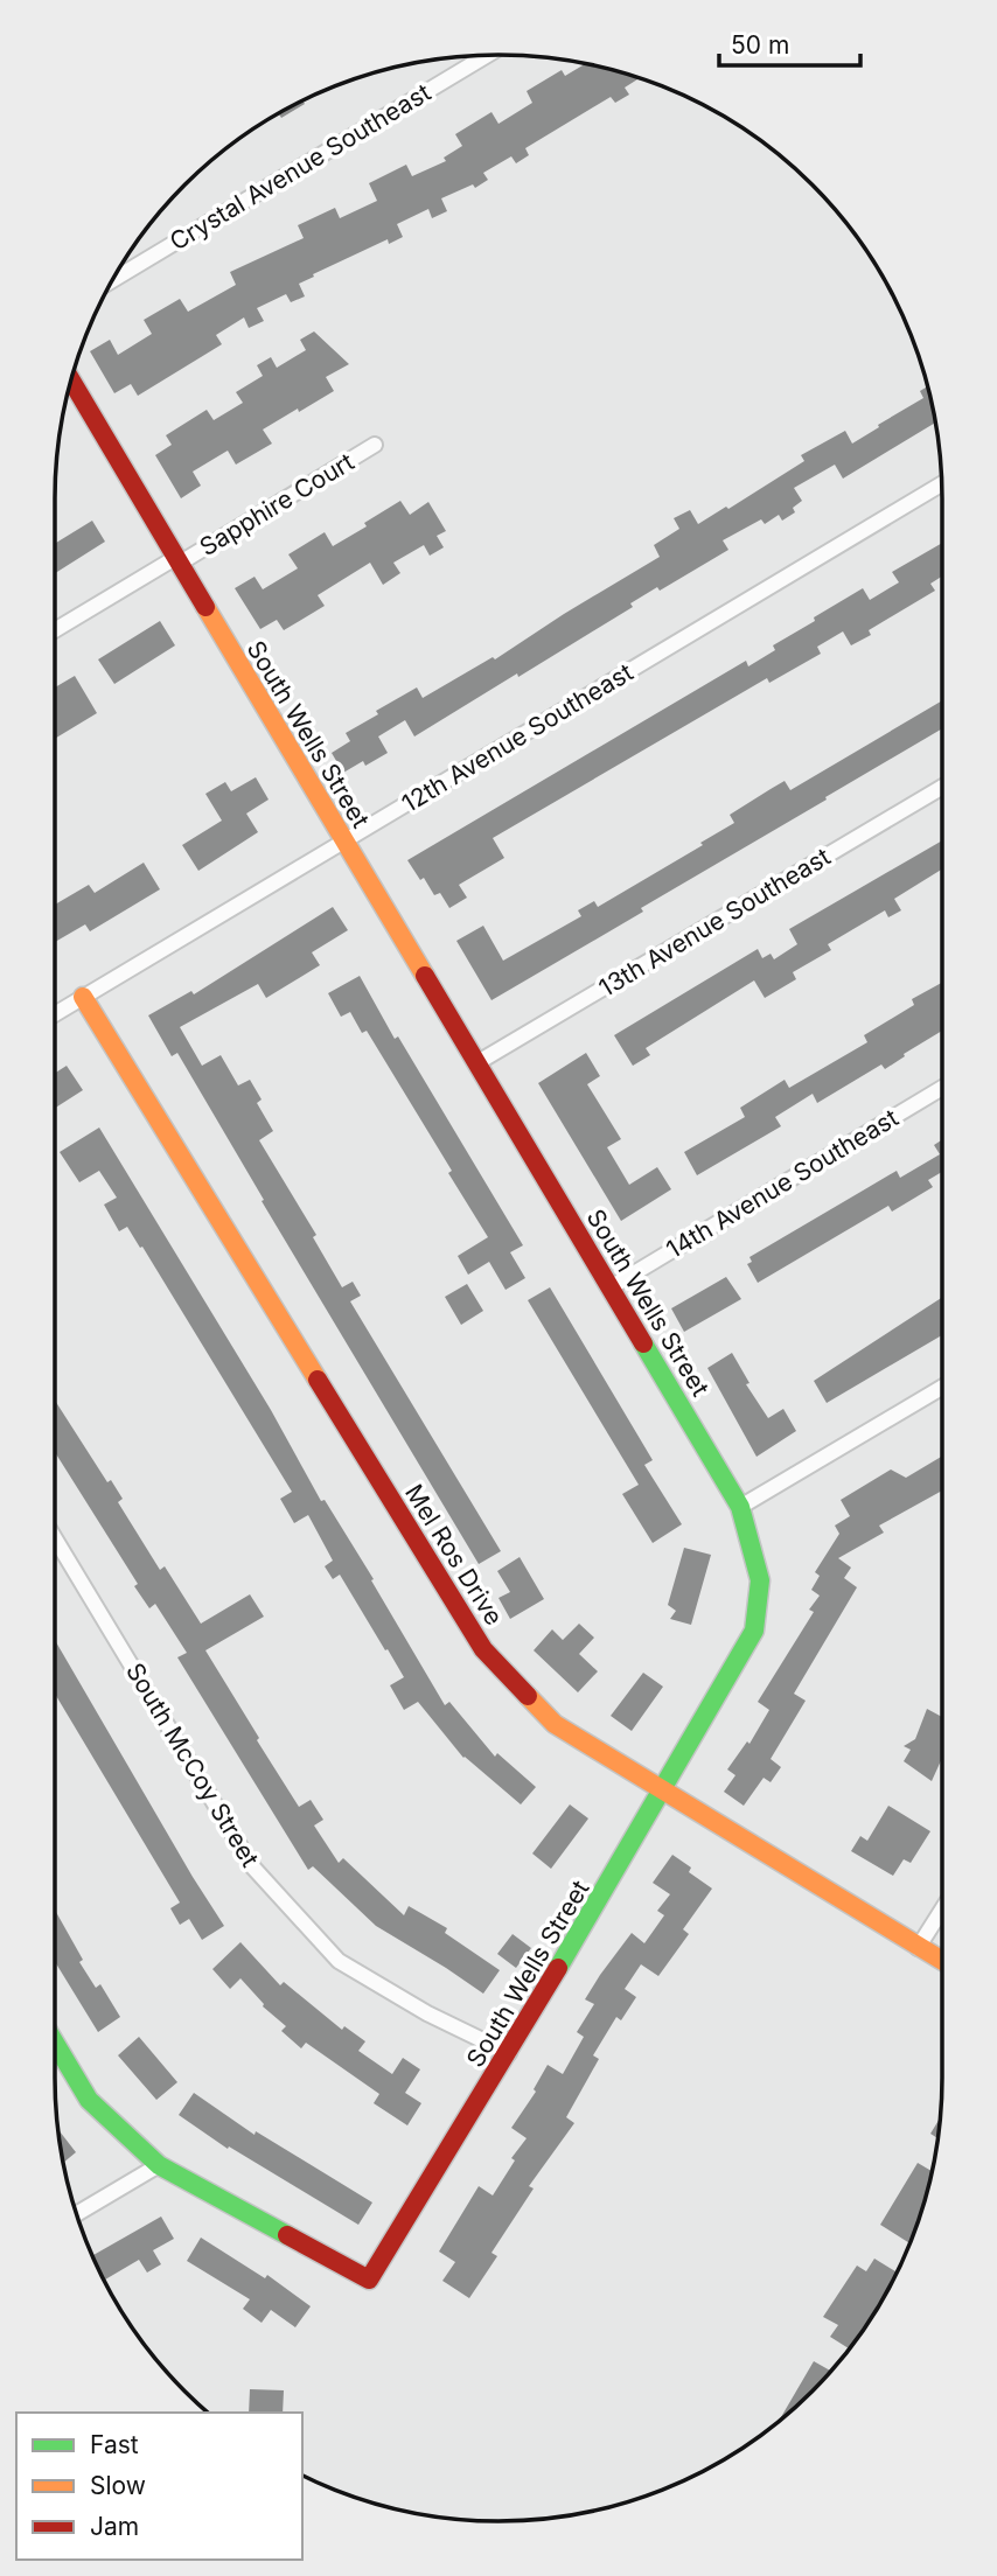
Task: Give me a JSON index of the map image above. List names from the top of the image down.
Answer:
{
  "streets": {
    "street": [
      "Crystal Avenue Southeast",
      "Sapphire Court",
      "South Wells Street",
      "12th Avenue Southeast",
      "13th Avenue Southeast",
      "14th Avenue Southeast",
      "Mel Ros Drive",
      "South McCoy Street"
    ]
  },
  "crossings": [
    ["Sapphire Court", "South Wells Street"],
    ["South Wells Street", "12th Avenue Southeast"],
    ["South Wells Street", "13th Avenue Southeast"],
    ["South Wells Street", "14th Avenue Southeast"],
    ["South Wells Street", "Mel Ros Drive"],
    ["South Wells Street", "South McCoy Street"],
    ["12th Avenue Southeast", "Mel Ros Drive"]
  ],
  "legend": ["Fast", "Slow", "Jam"],
  "scale_bar": "50 m"
}
